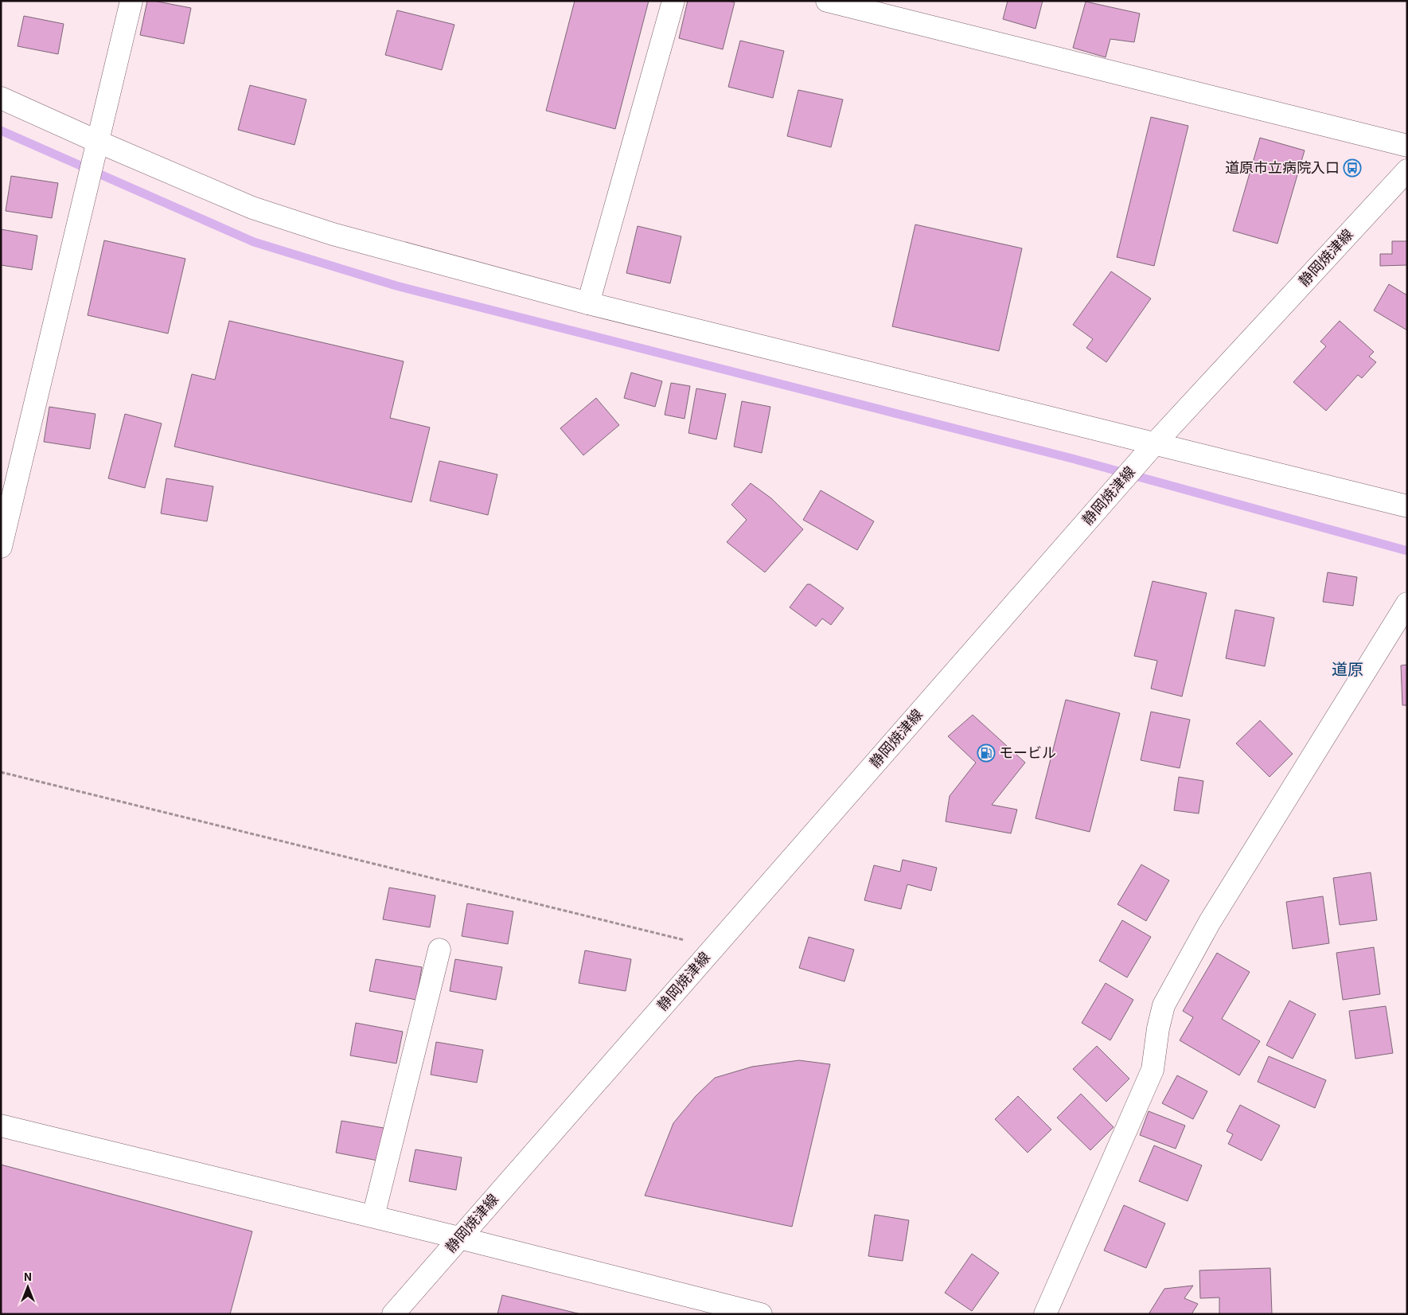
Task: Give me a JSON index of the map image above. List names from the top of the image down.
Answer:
{
  "streets": {
    "street": ["静岡焼津線"]
  },
  "districts": ["道原"],
  "places": {
    "bus stop": ["道原市立病院入口"],
    "fuel station": ["モービル"]
  },
  "north": "top"
}
